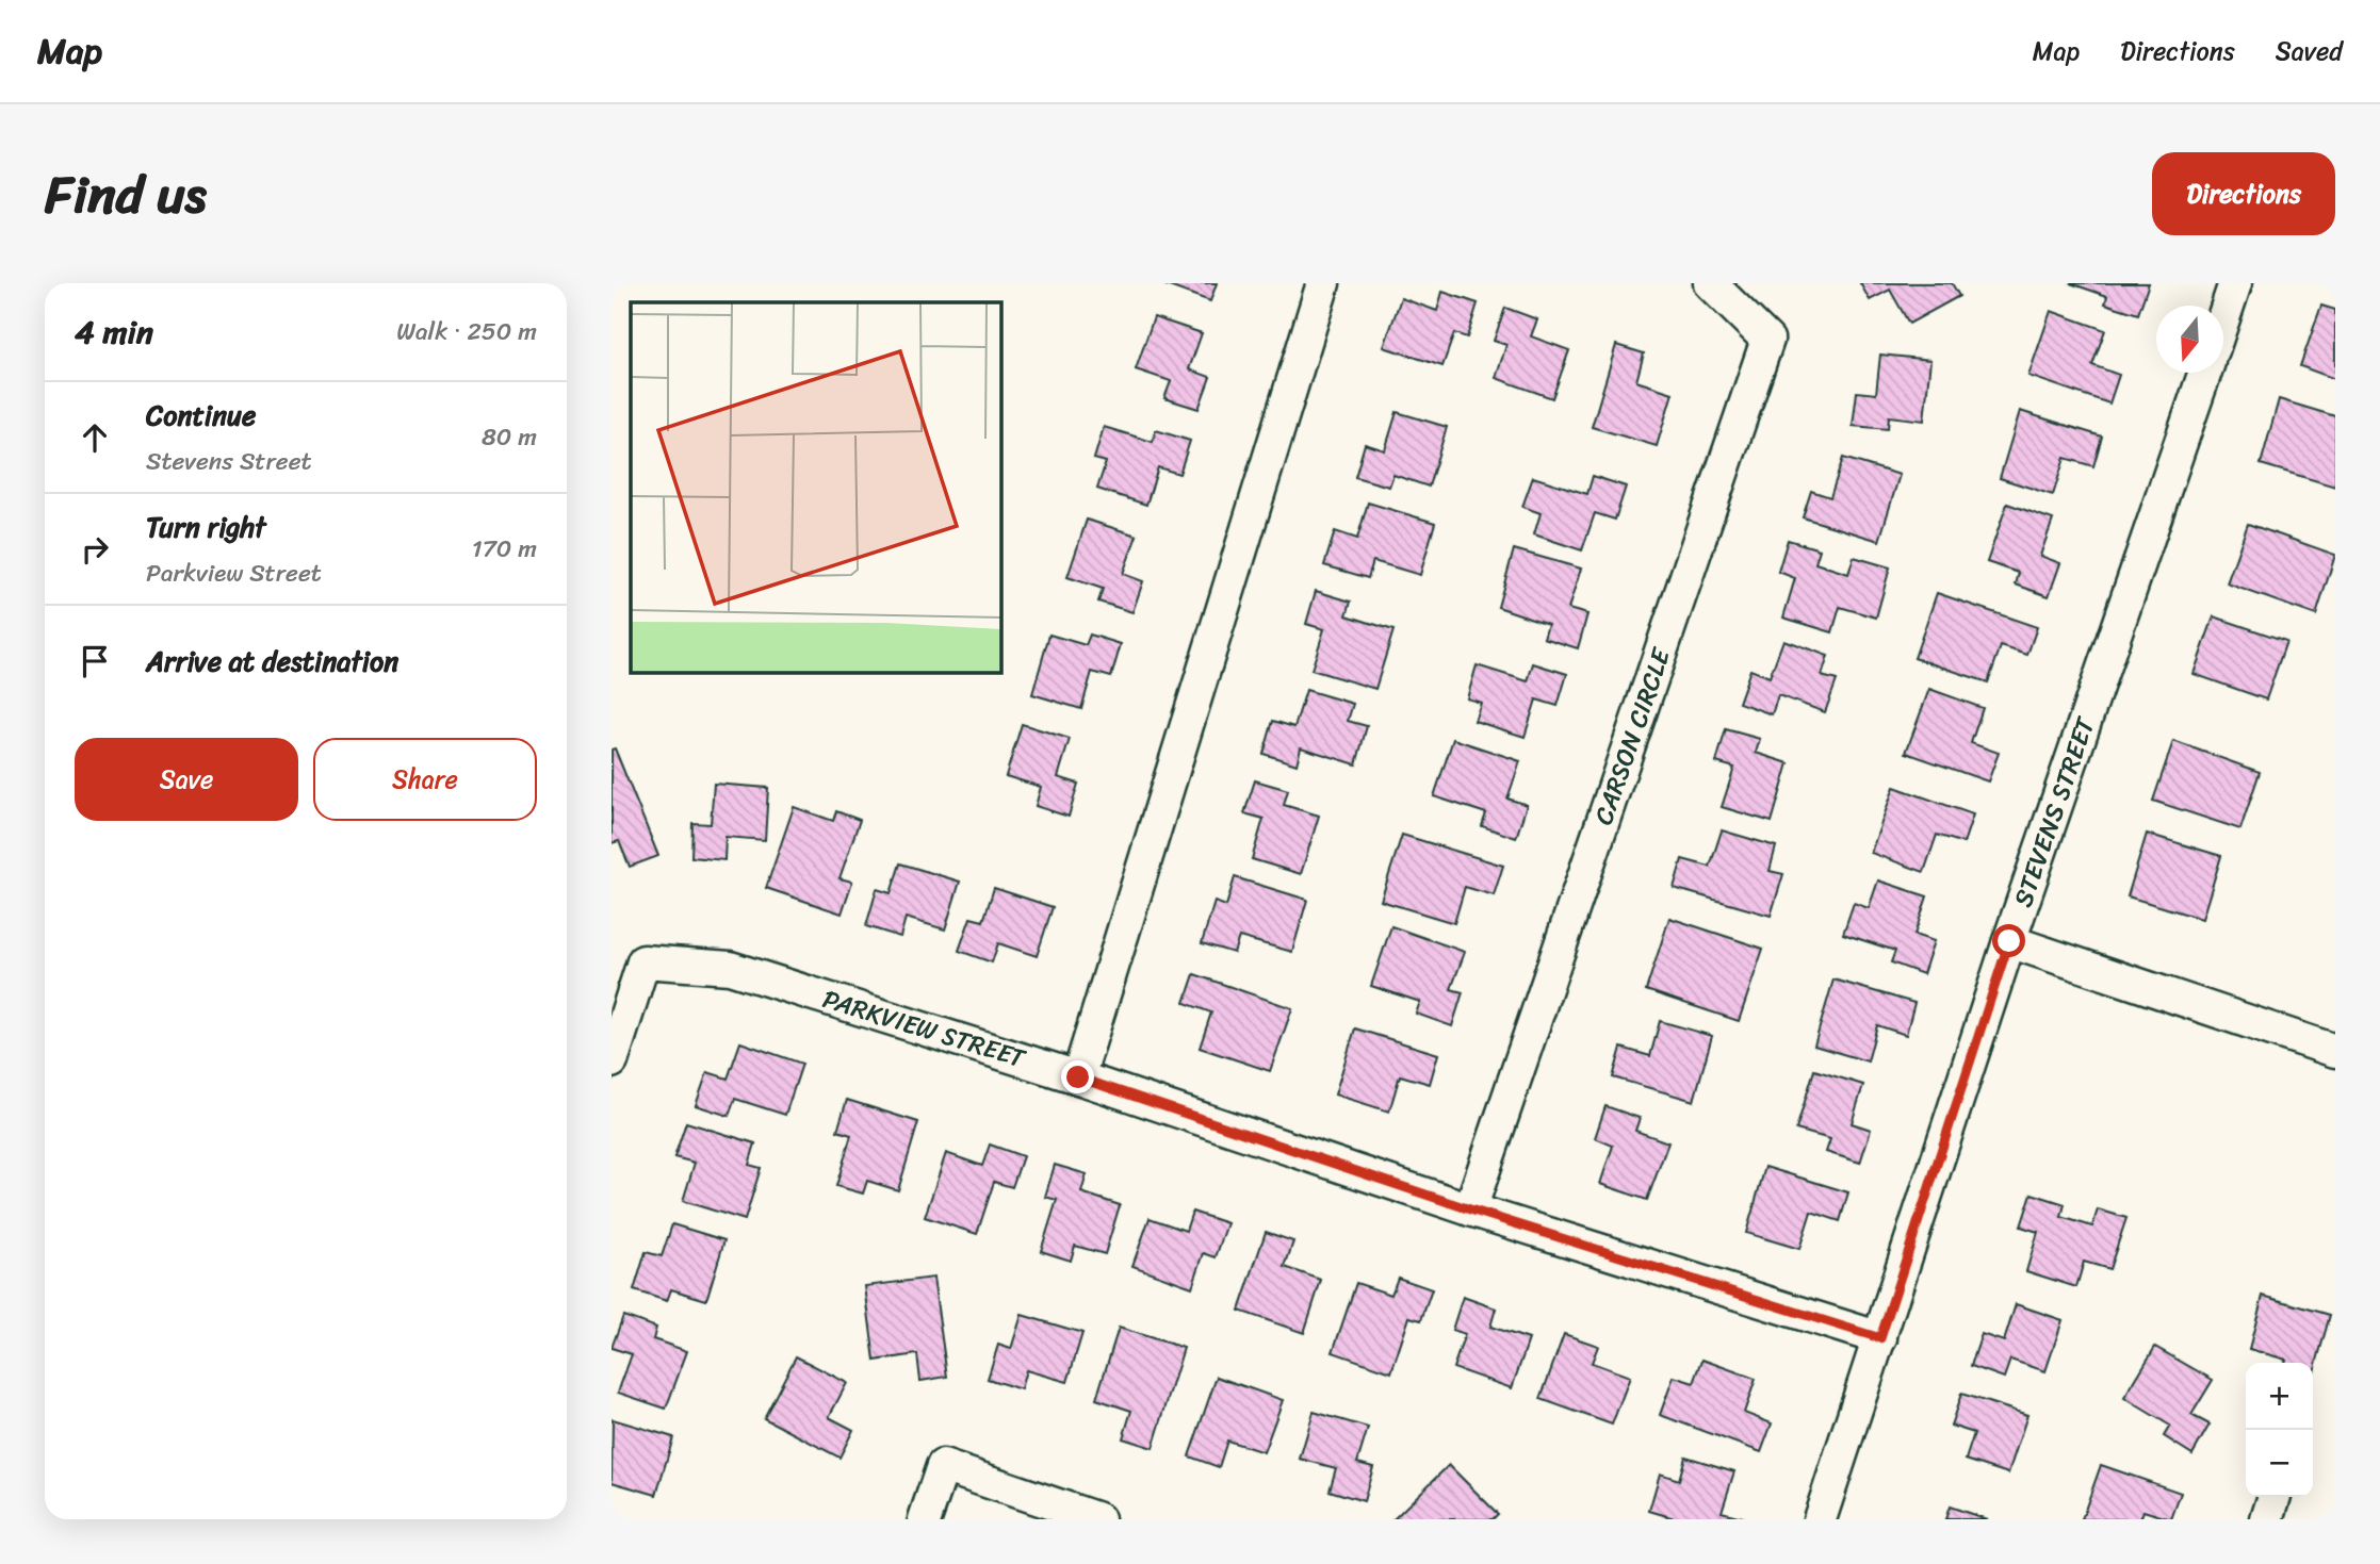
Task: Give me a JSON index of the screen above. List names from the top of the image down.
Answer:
{
  "streets": {
    "street": ["CARSON CIRCLE", "STEVENS STREET", "PARKVIEW STREET"]
  },
  "crossings": [
    ["CARSON CIRCLE", "PARKVIEW STREET"],
    ["STEVENS STREET", "PARKVIEW STREET"]
  ],
  "north": "bottom",
  "page": {
    "header": "Map",
    "nav": ["Map", "Directions", "Saved"],
    "title": "Find us",
    "buttons": [
      "Directions",
      ["Save", "Share"]
    ],
    "heading": ["4 min", "Walk · 250 m"],
    "list": [
      ["Continue", "Stevens Street", "80 m"],
      ["Turn right", "Parkview Street", "170 m"],
      "Arrive at destination"
    ],
    "map_buttons": ["+", "−"]
  }
}
